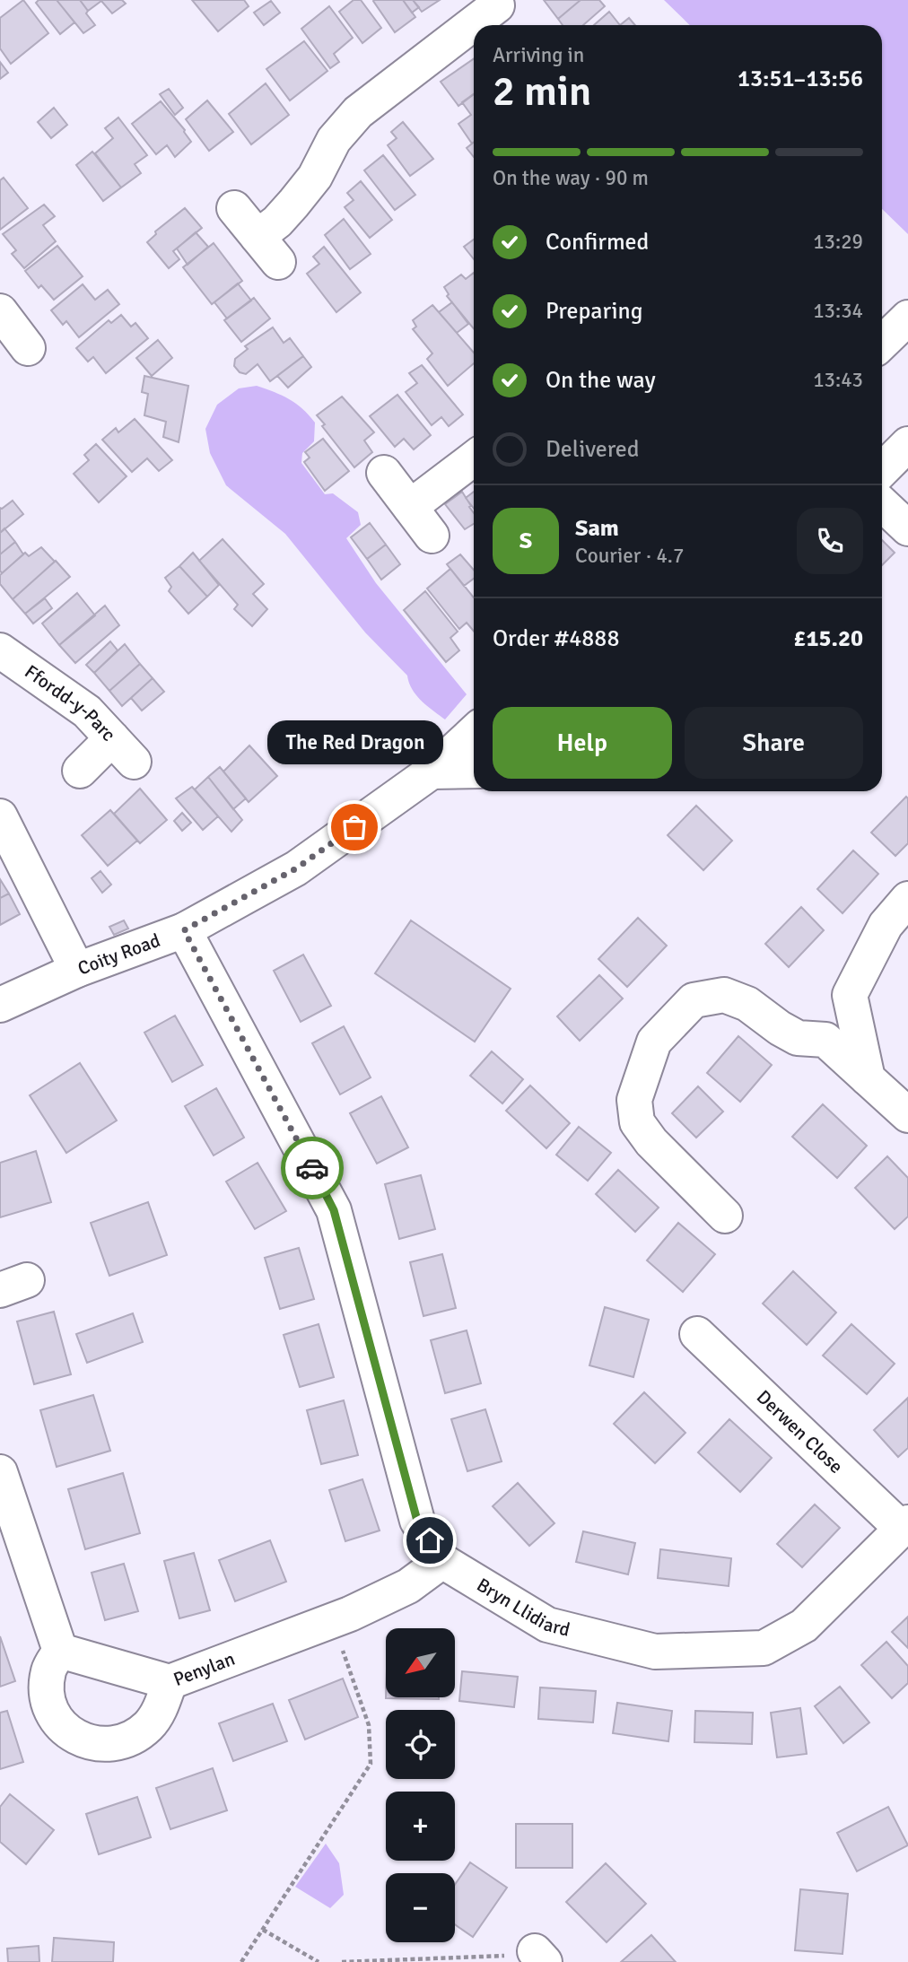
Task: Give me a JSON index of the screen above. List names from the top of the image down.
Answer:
{
  "streets": {
    "street": [
      "Ffordd-y-Parc",
      "Coity Road",
      "Derwen Close",
      "Bryn Llidiard",
      "Penylan"
    ]
  },
  "crossings": [
    ["Coity Road", "Bryn Llidiard"],
    ["Derwen Close", "Bryn Llidiard"],
    ["Bryn Llidiard", "Penylan"]
  ],
  "places": ["The Red Dragon"],
  "north": "bottom left",
  "page": {
    "heading": ["2 min", "Arriving in", "13:51–13:56"],
    "panel": [
      "Sam",
      "Courier · 4.7",
      "Order #4888",
      "£15.20"
    ],
    "bar": "On the way · 90 m",
    "list": [
      ["Confirmed", "13:29"],
      ["Preparing", "13:34"],
      ["On the way", "13:43"],
      "Delivered"
    ],
    "round": "S",
    "buttons": ["Help", "Share"],
    "bubble": "The Red Dragon",
    "map_buttons": ["+", "−"]
  }
}
